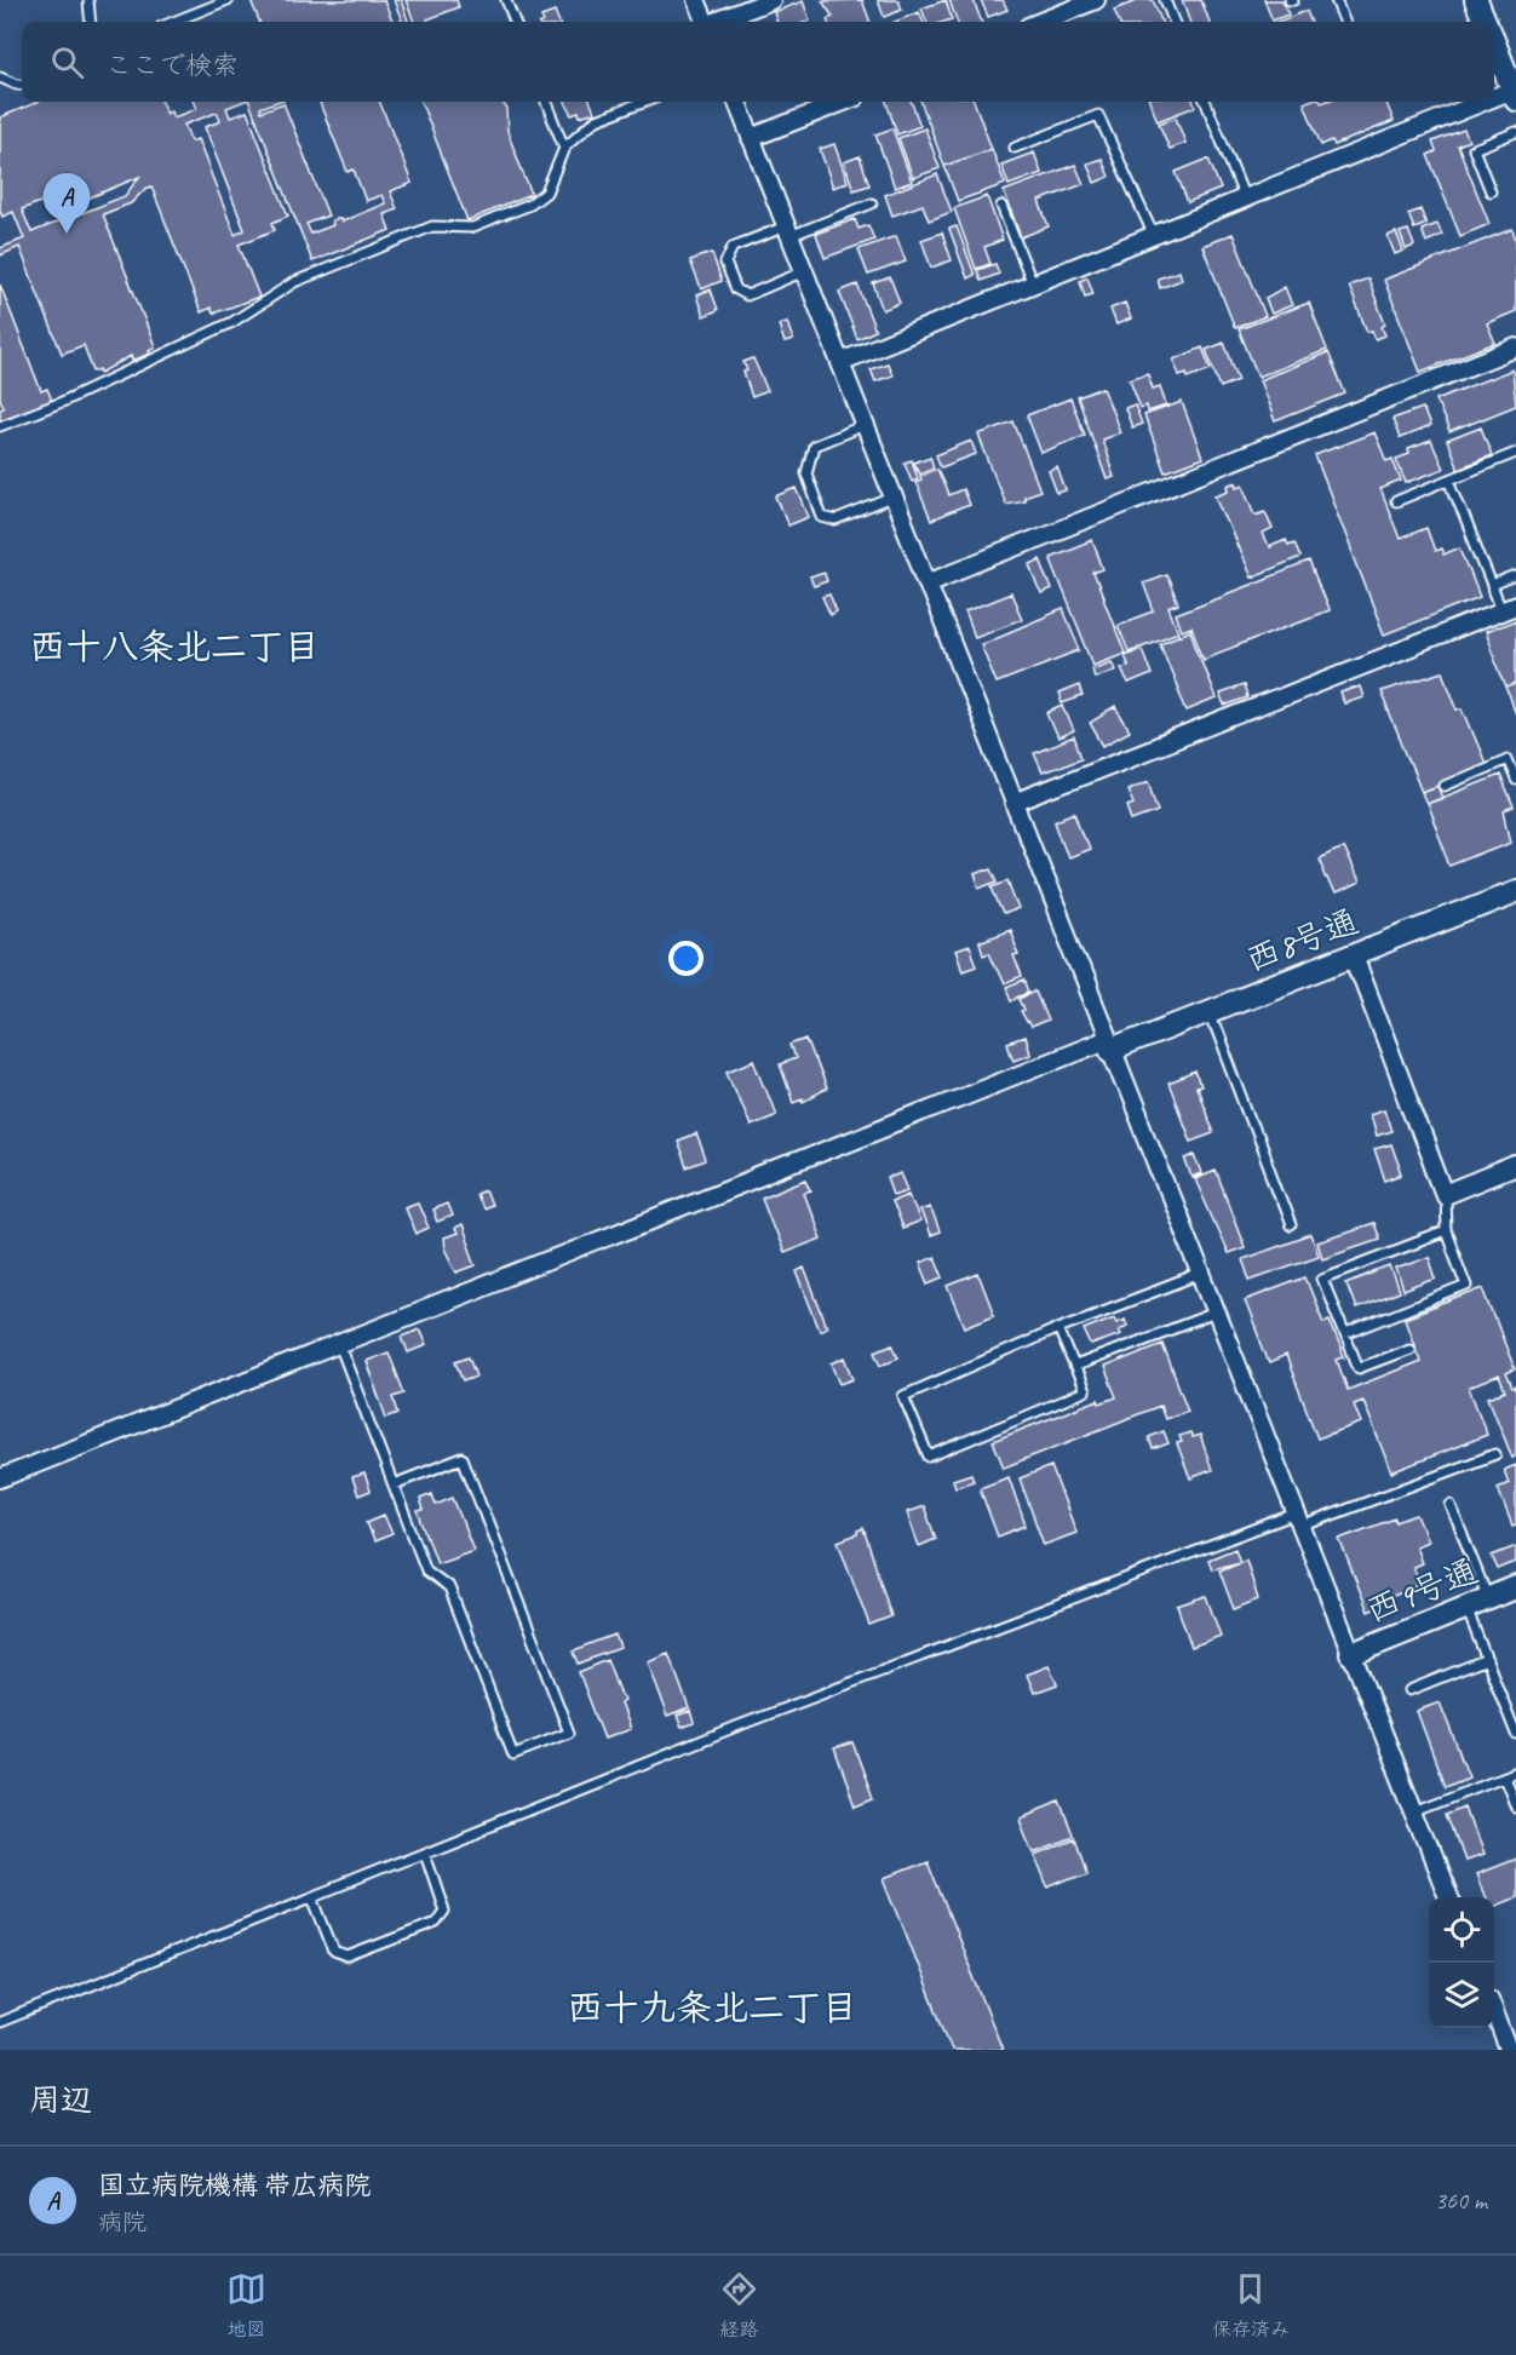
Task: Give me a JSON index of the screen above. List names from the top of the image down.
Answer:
{
  "streets": {
    "street": ["西8号通", "西9号通"]
  },
  "districts": ["西十八条北二丁目", "西十九条北二丁目"],
  "page": {
    "search": "ここで検索",
    "pins": "A",
    "heading": "周辺",
    "list": [
      {
        "mark": "A",
        "name": "国立病院機構 帯広病院",
        "note": "病院",
        "value": "360 m"
      }
    ],
    "nav": ["地図", "経路", "保存済み"]
  }
}
